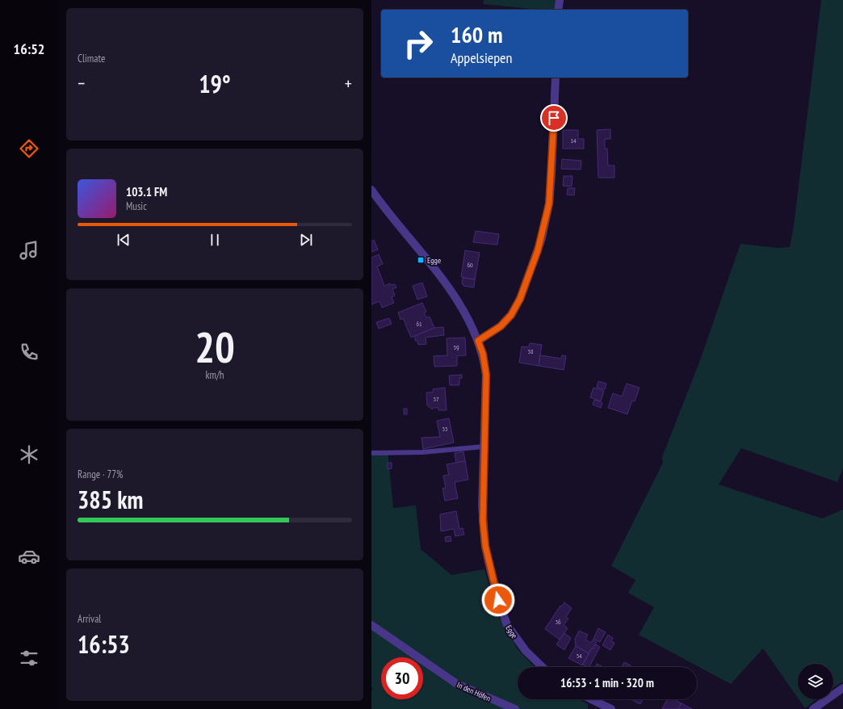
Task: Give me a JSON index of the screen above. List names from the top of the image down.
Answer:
{
  "streets": {
    "street": ["Egge", "In den Höfen"]
  },
  "places": {
    "transit": ["Egge"]
  },
  "house_numbers": [
    "14",
    "60",
    "61",
    "59",
    "58",
    "57",
    "55",
    "36",
    "34"
  ],
  "page": {
    "tabs": "16:52",
    "tile": [
      "Climate",
      ["20", "km/h"],
      ["Range · 77%", "385 km"],
      ["Arrival", "16:53"]
    ],
    "turn": ["160 m", "Appelsiepen"],
    "heat": ["−", "19°", "+"],
    "song": ["103.1 FM", "Music"],
    "limit": "30",
    "trip": "16:53 · 1 min · 320 m"
  }
}
